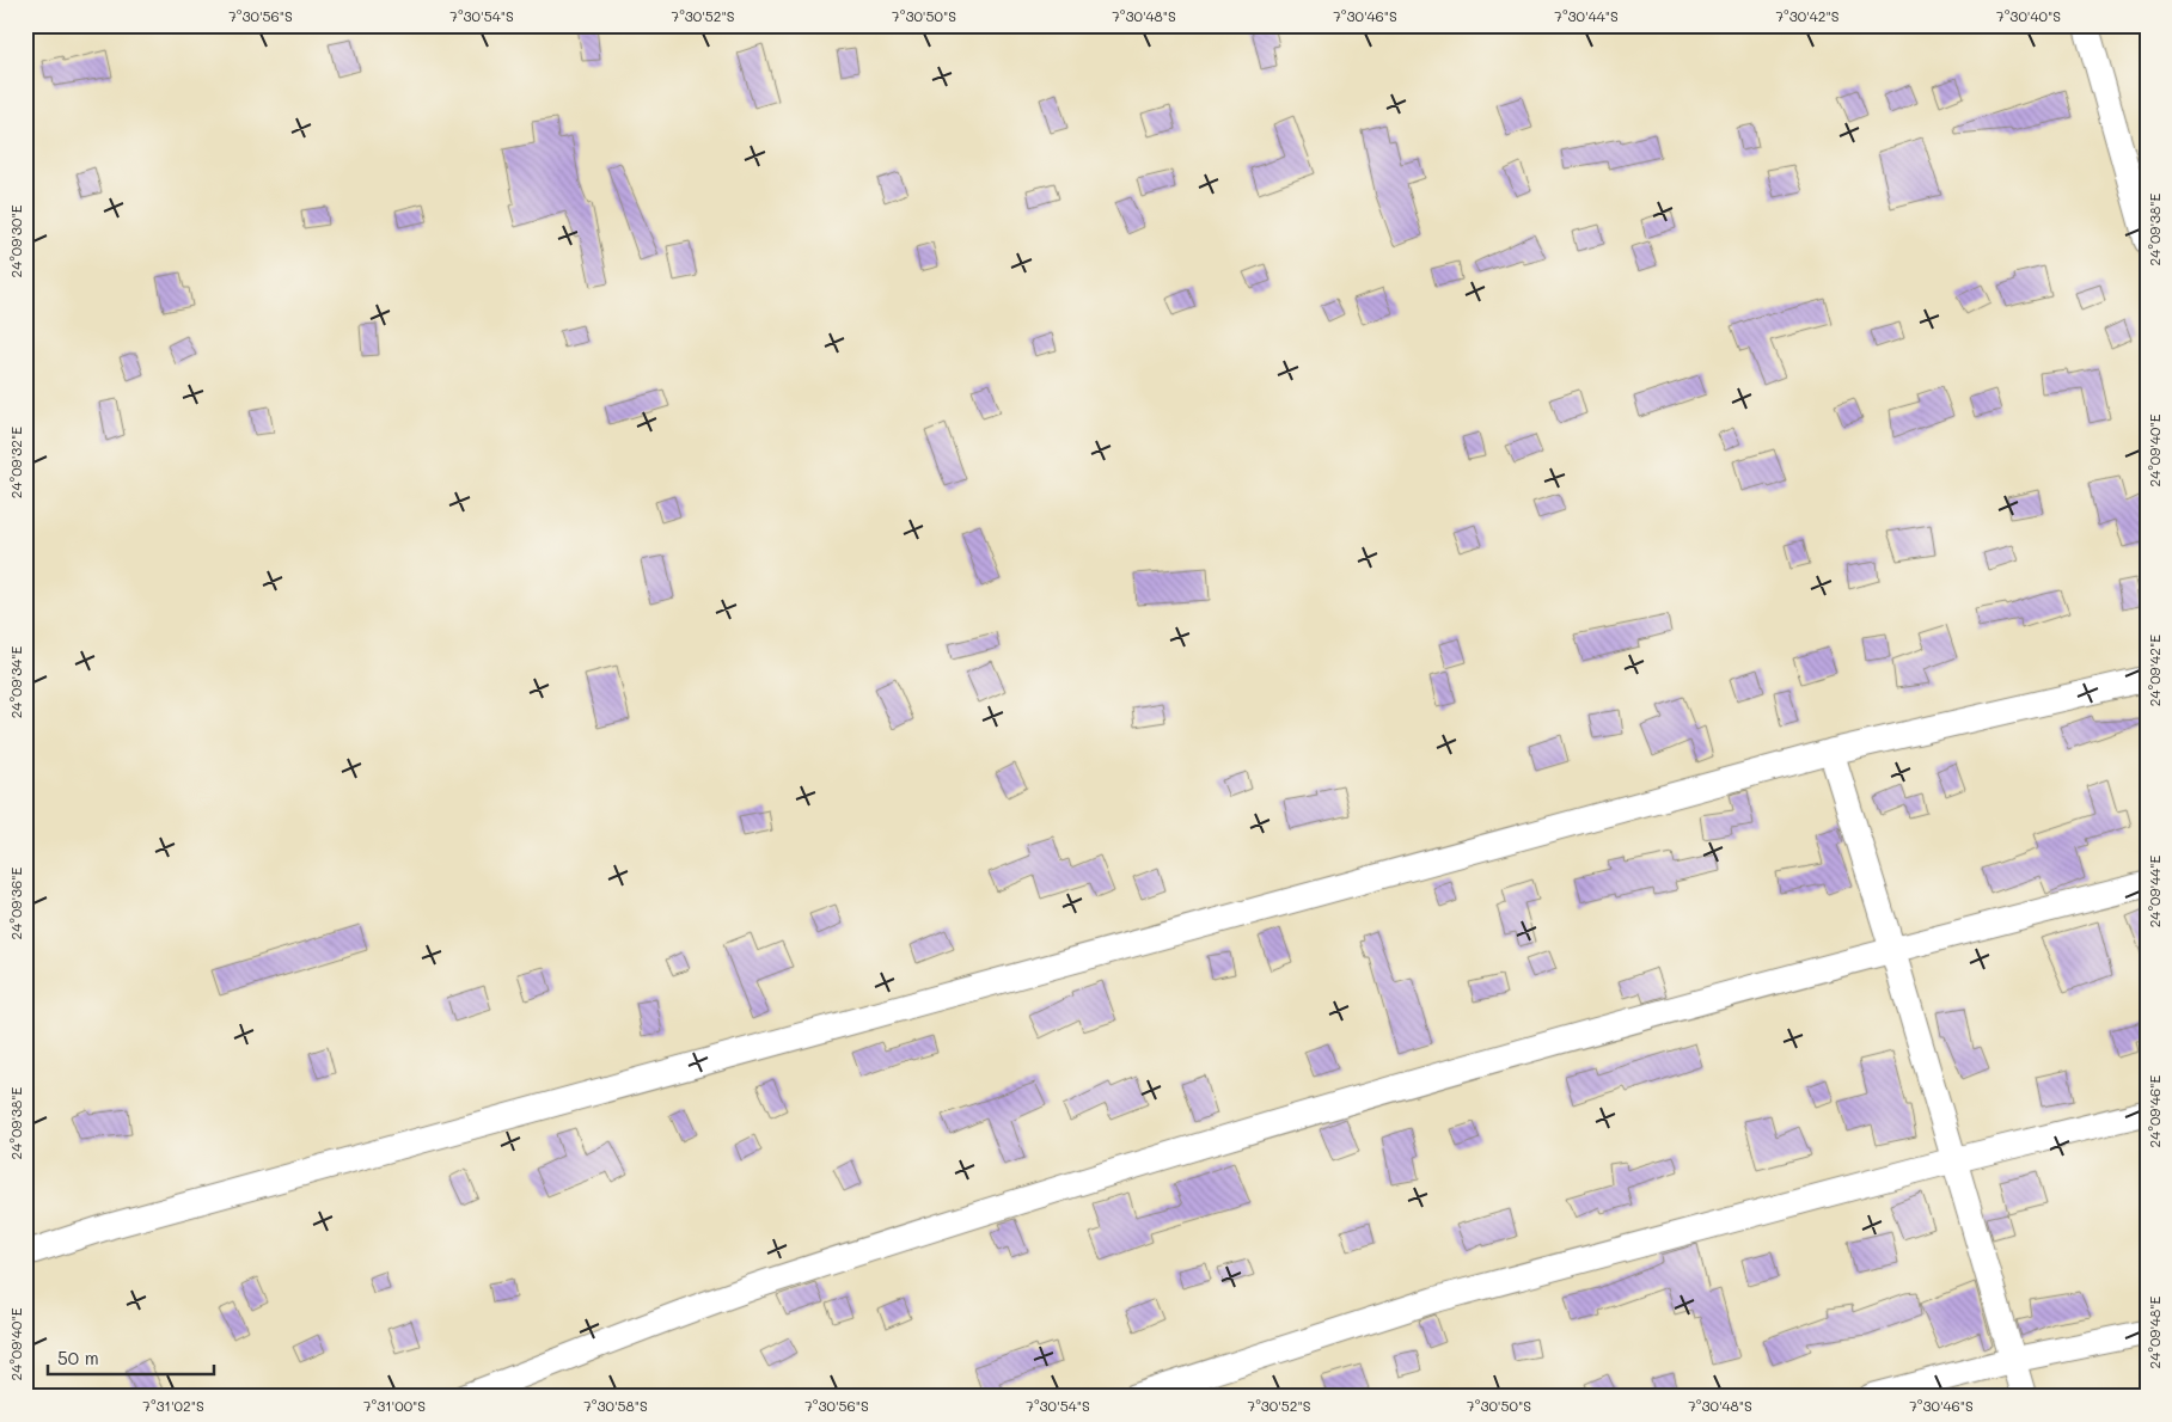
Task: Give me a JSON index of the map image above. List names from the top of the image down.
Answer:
{
  "scale_bar": "50 m",
  "coordinates": [
    "7°30'56\"S",
    "7°30'54\"S",
    "7°30'52\"S",
    "7°30'50\"S",
    "7°30'48\"S",
    "7°30'46\"S",
    "7°30'44\"S",
    "7°30'42\"S",
    "7°30'40\"S",
    "24°09'38\"E",
    "24°09'30\"E",
    "24°09'40\"E",
    "24°09'32\"E",
    "24°09'42\"E",
    "24°09'34\"E",
    "24°09'44\"E",
    "24°09'36\"E",
    "24°09'46\"E",
    "24°09'48\"E",
    "7°31'02\"S",
    "7°31'00\"S",
    "7°30'58\"S"
  ]
}
